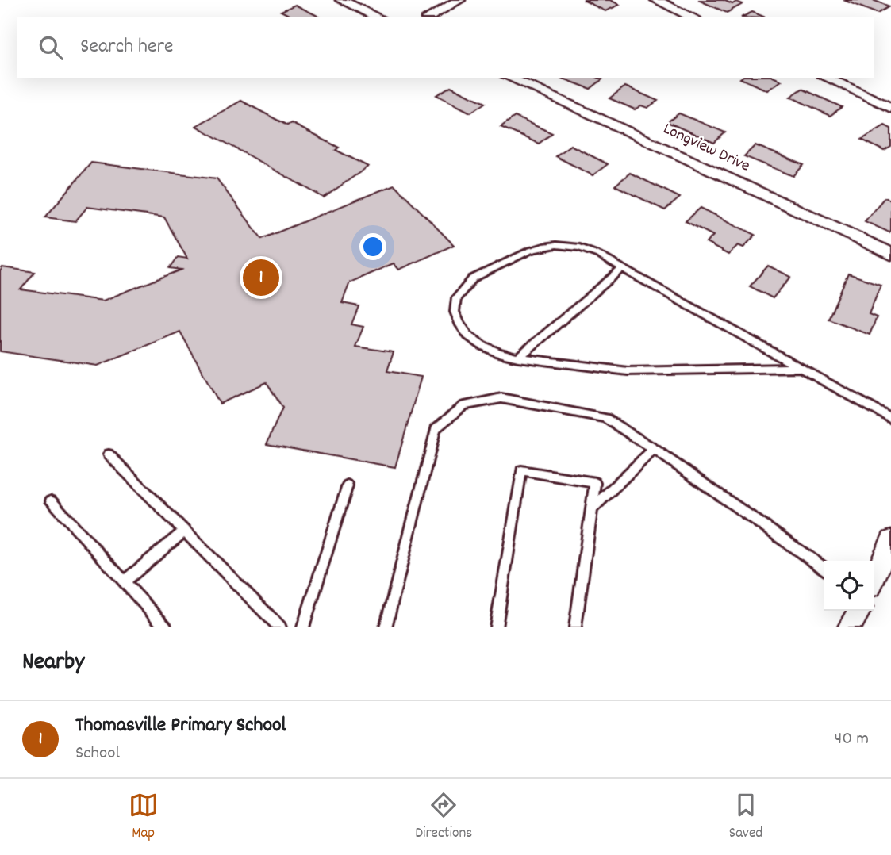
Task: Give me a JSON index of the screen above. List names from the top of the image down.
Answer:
{
  "streets": {
    "street": ["Longview Drive"]
  },
  "page": {
    "search": "Search here",
    "pins": "1",
    "heading": "Nearby",
    "list": [
      {
        "mark": "1",
        "name": "Thomasville Primary School",
        "note": "School",
        "value": "40 m"
      }
    ],
    "nav": ["Map", "Directions", "Saved"]
  }
}
